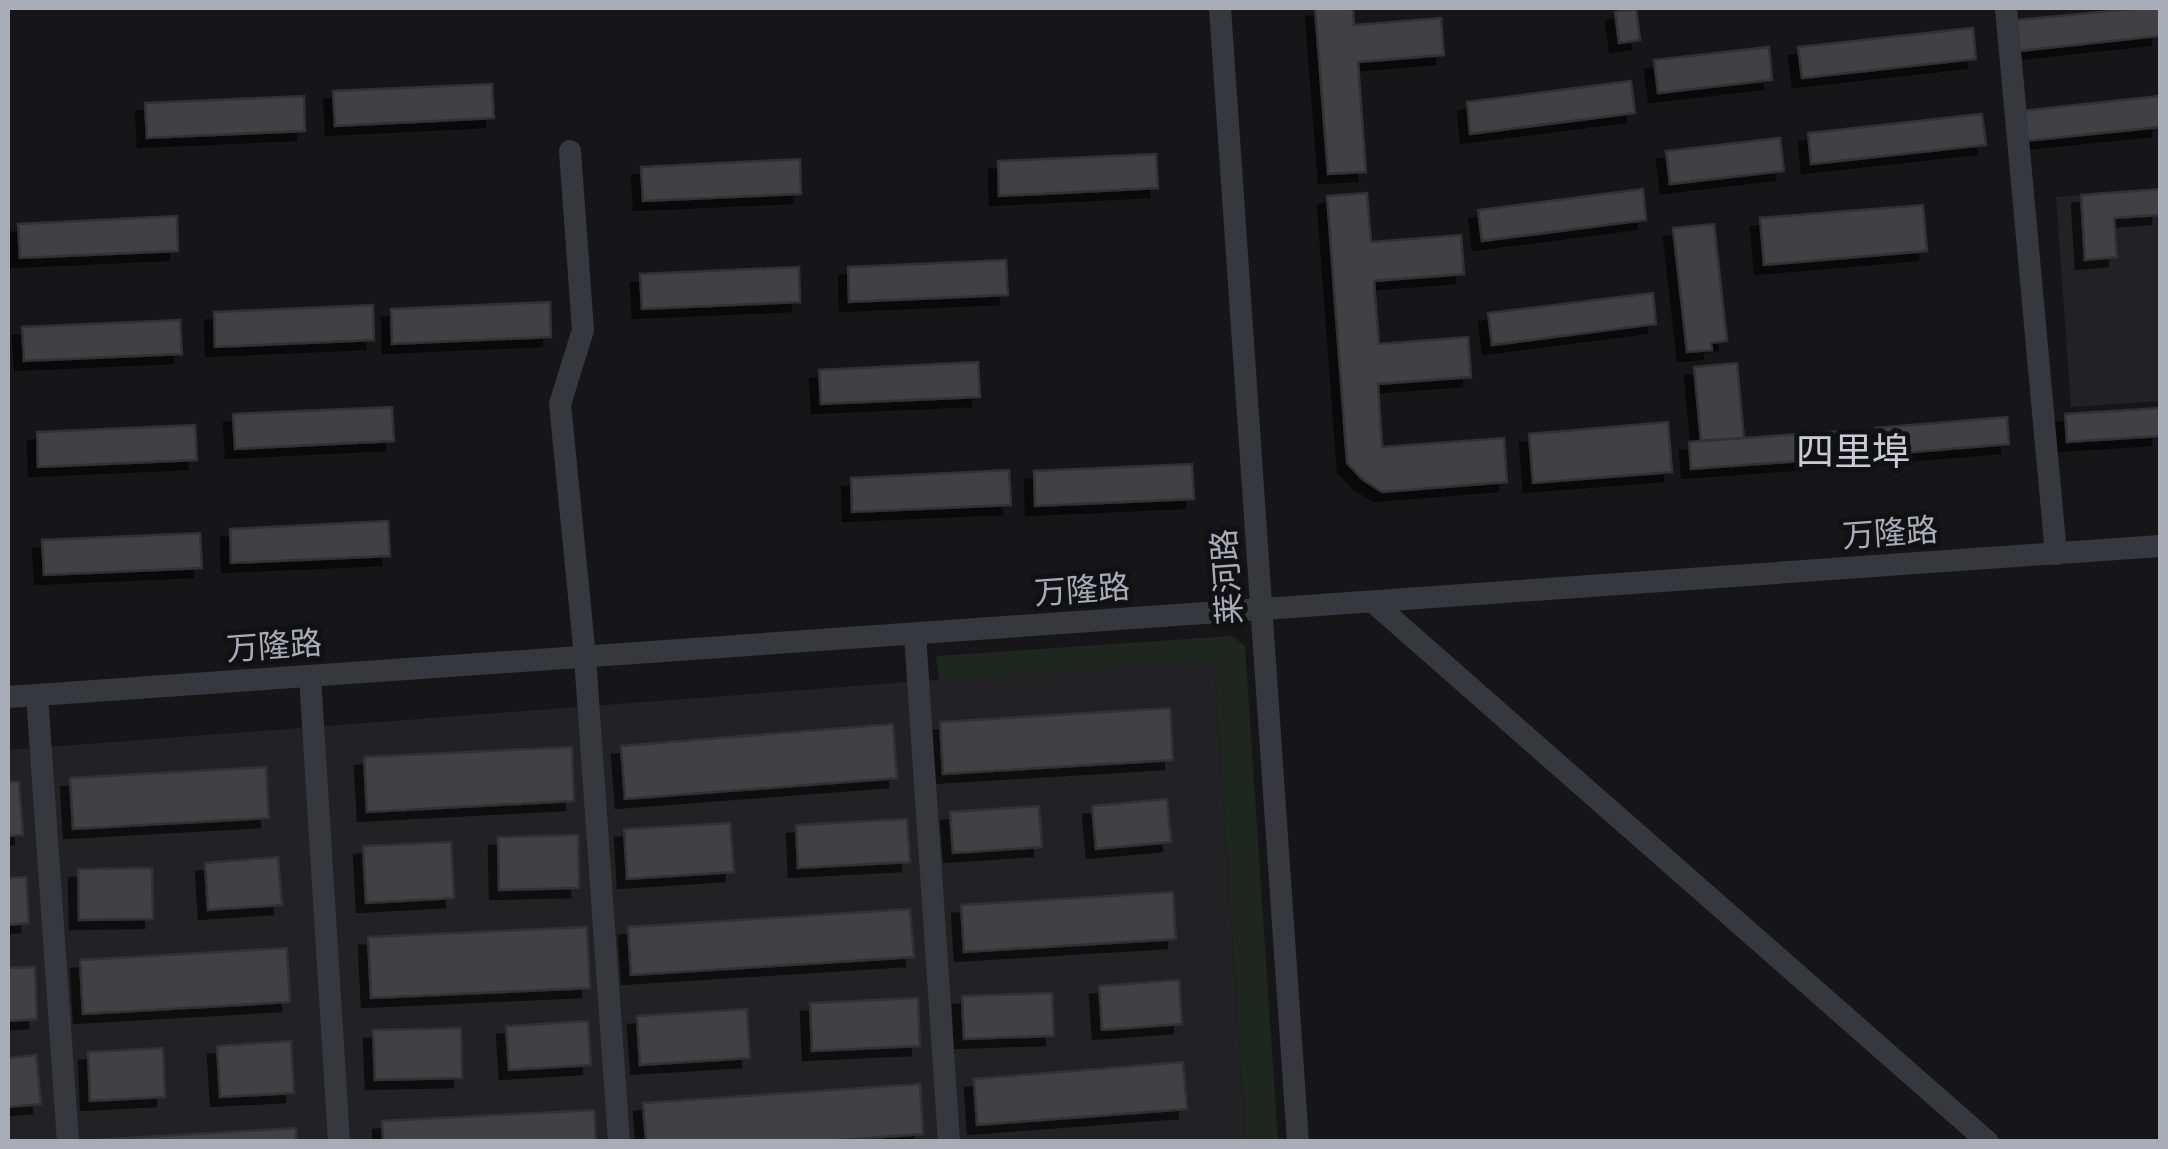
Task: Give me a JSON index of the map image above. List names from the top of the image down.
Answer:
{
  "streets": {
    "street": ["万隆路", "莱河路"]
  },
  "crossings": [
    ["万隆路", "莱河路"]
  ],
  "districts": ["四里埠"]
}
